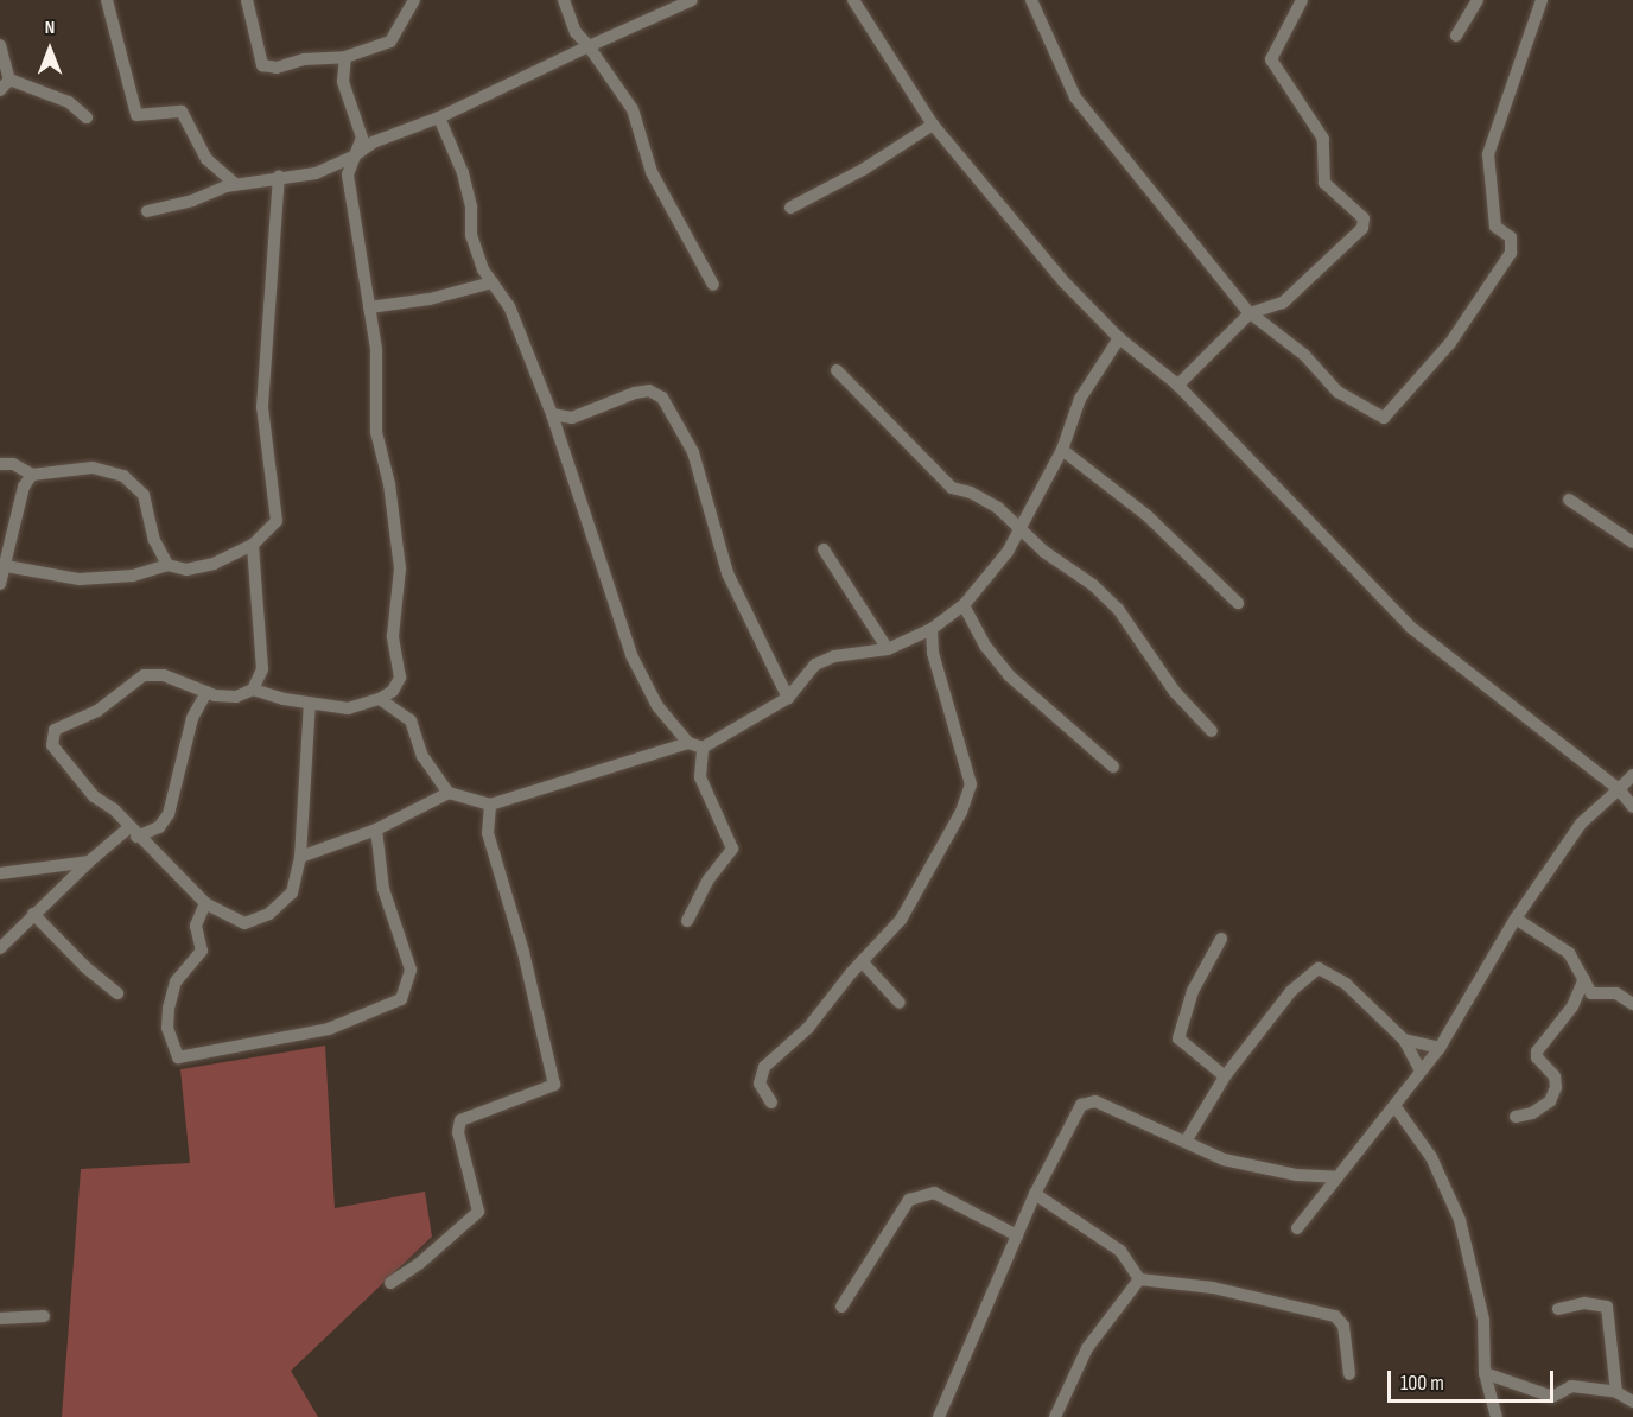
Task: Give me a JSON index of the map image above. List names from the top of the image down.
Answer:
{
  "scale_bar": "100 m",
  "north": "top"
}
